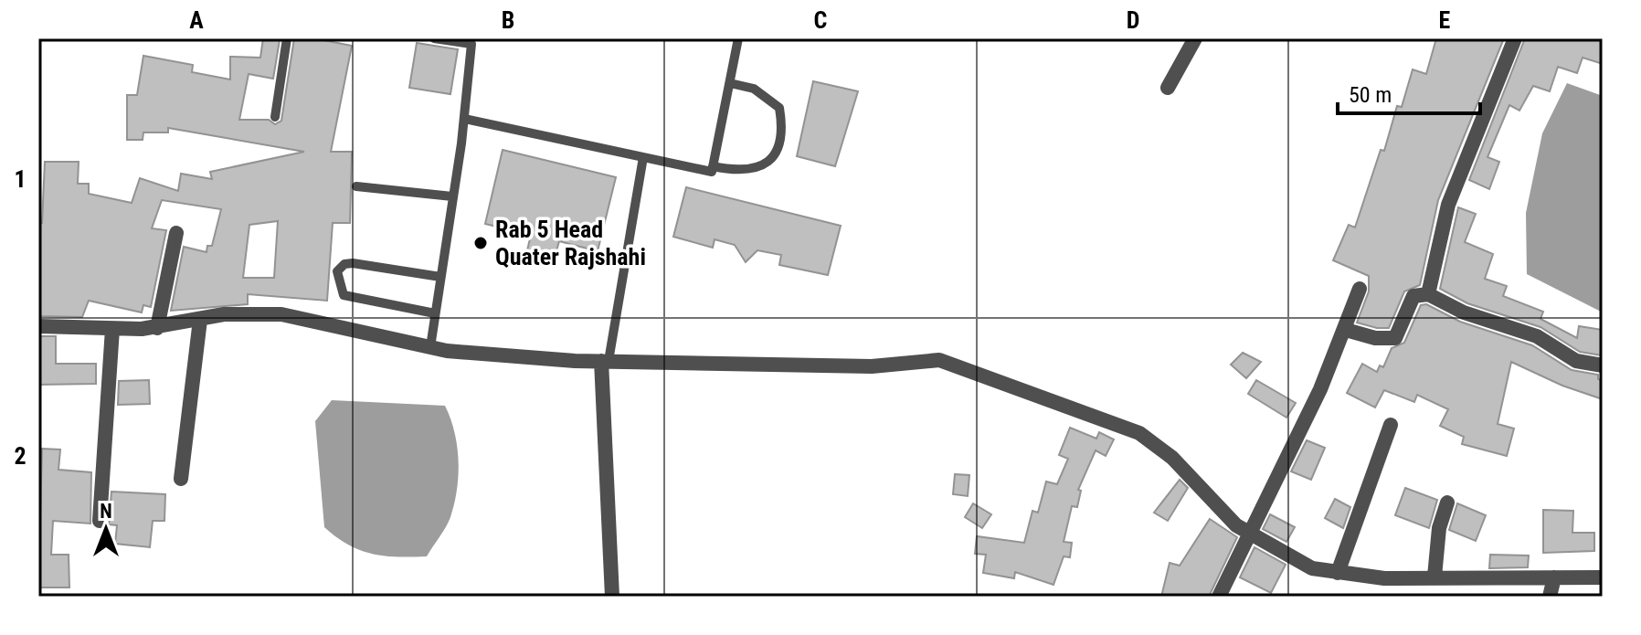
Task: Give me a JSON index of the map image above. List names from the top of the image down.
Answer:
{
  "places": ["Rab 5 Head Quater Rajshahi"],
  "scale_bar": "50 m",
  "north": "top",
  "grid": {
    "columns": [
      "A",
      "B",
      "C",
      "D",
      "E"
    ],
    "rows": ["1", "2"]
  }
}
